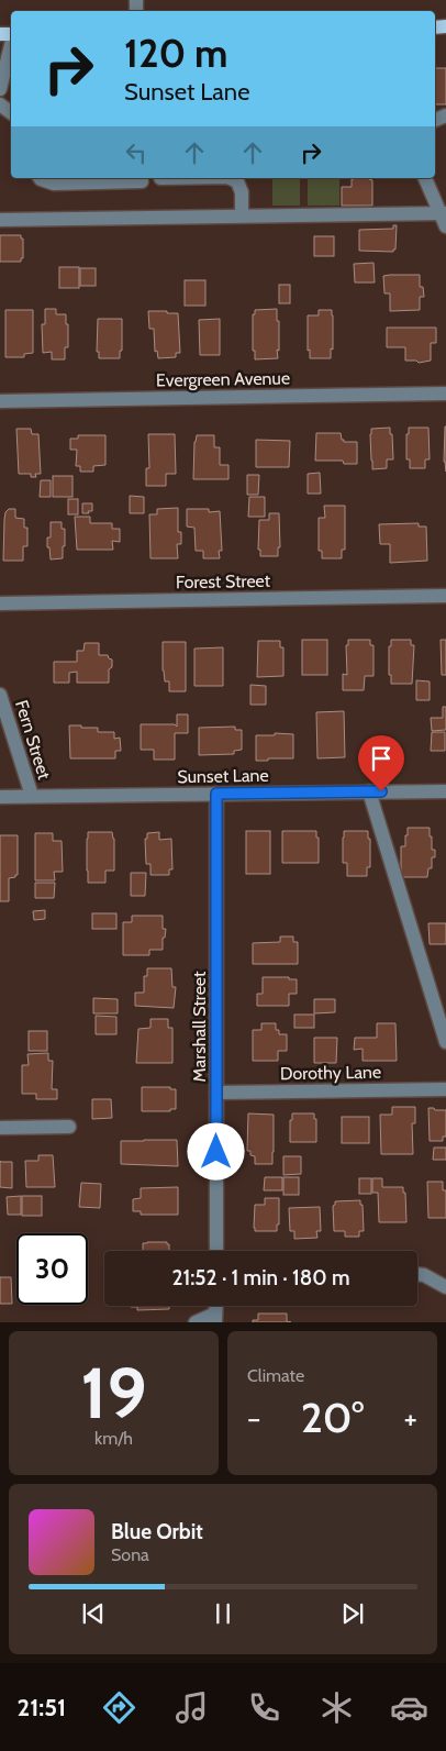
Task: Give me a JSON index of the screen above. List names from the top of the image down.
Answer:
{
  "streets": {
    "street": [
      "Evergreen Avenue",
      "Forest Street",
      "Fern Street",
      "Sunset Lane",
      "Marshall Street",
      "Dorothy Lane"
    ]
  },
  "crossings": [
    ["Fern Street", "Sunset Lane"],
    ["Sunset Lane", "Marshall Street"],
    ["Marshall Street", "Dorothy Lane"]
  ],
  "page": {
    "turn": ["120 m", "Sunset Lane"],
    "limit": "30",
    "trip": "21:52 · 1 min · 180 m",
    "tile": [
      ["19", "km/h"],
      "Climate"
    ],
    "heat": ["−", "20°", "+"],
    "song": ["Blue Orbit", "Sona"],
    "tabs": "21:51"
  }
}
